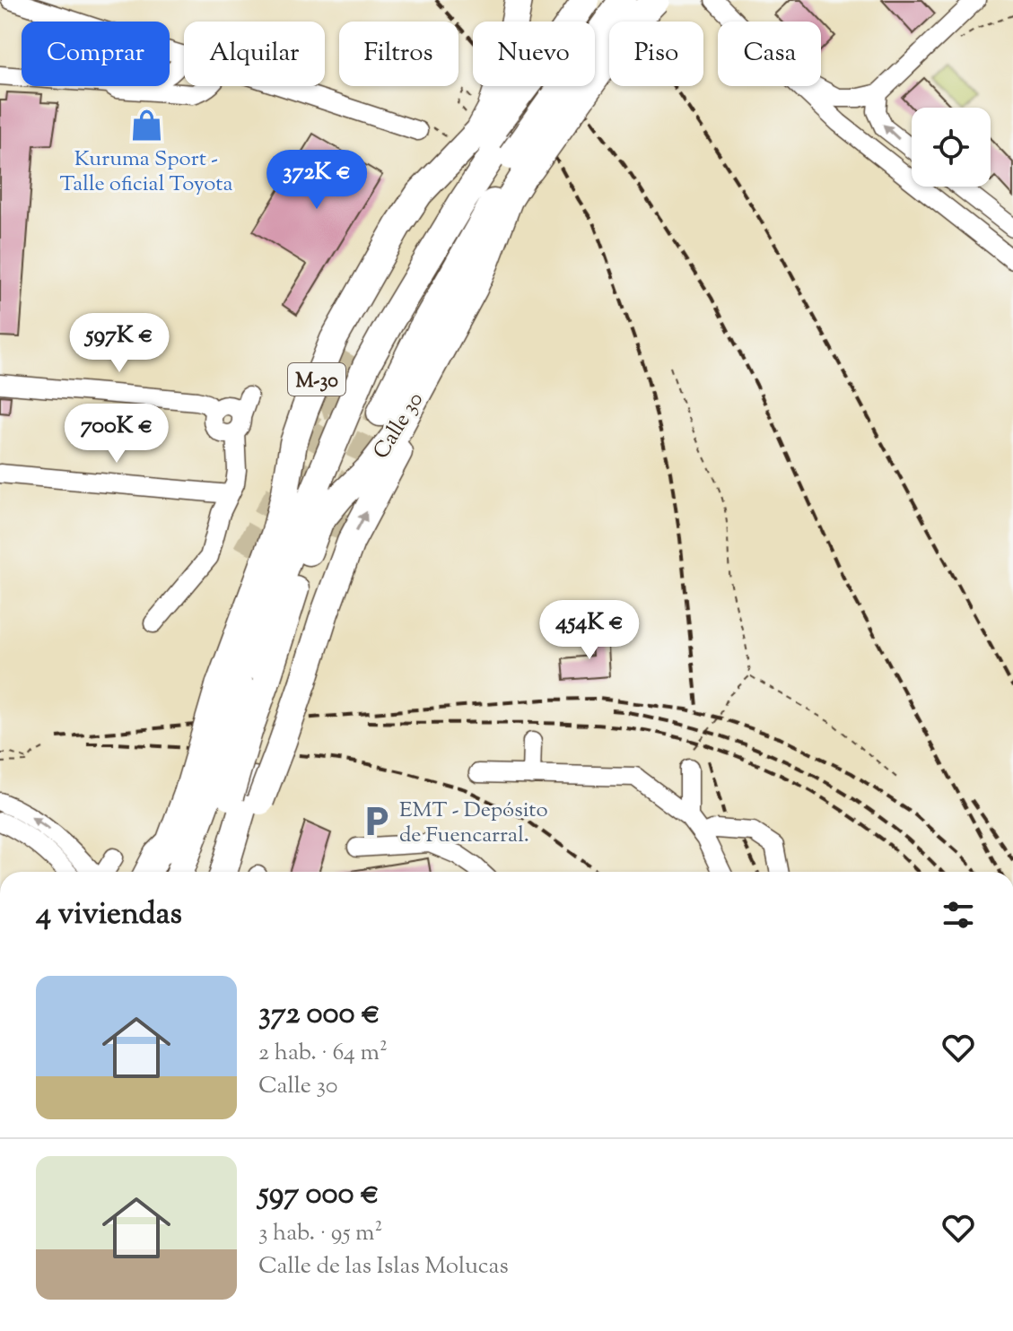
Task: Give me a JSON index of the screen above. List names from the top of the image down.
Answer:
{
  "streets": {
    "highway": ["M-30", "Calle 30"]
  },
  "places": {
    "shop": ["Kuruma Sport - Talle oficial Toyota"],
    "parking": ["EMT - Depósito de Fuencarral."]
  },
  "page": {
    "chip": [
      "Comprar",
      "Alquilar",
      "Filtros",
      "Nuevo",
      "Piso",
      "Casa"
    ],
    "price": [
      "372K €",
      "597K €",
      "700K €",
      "454K €"
    ],
    "heading": "4 viviendas",
    "list": [
      {
        "name": "372 000 €",
        "note": "2 hab. · 64 m² · Calle 30"
      },
      {
        "name": "597 000 €",
        "note": "3 hab. · 95 m² · Calle de las Islas Molucas"
      }
    ]
  }
}
